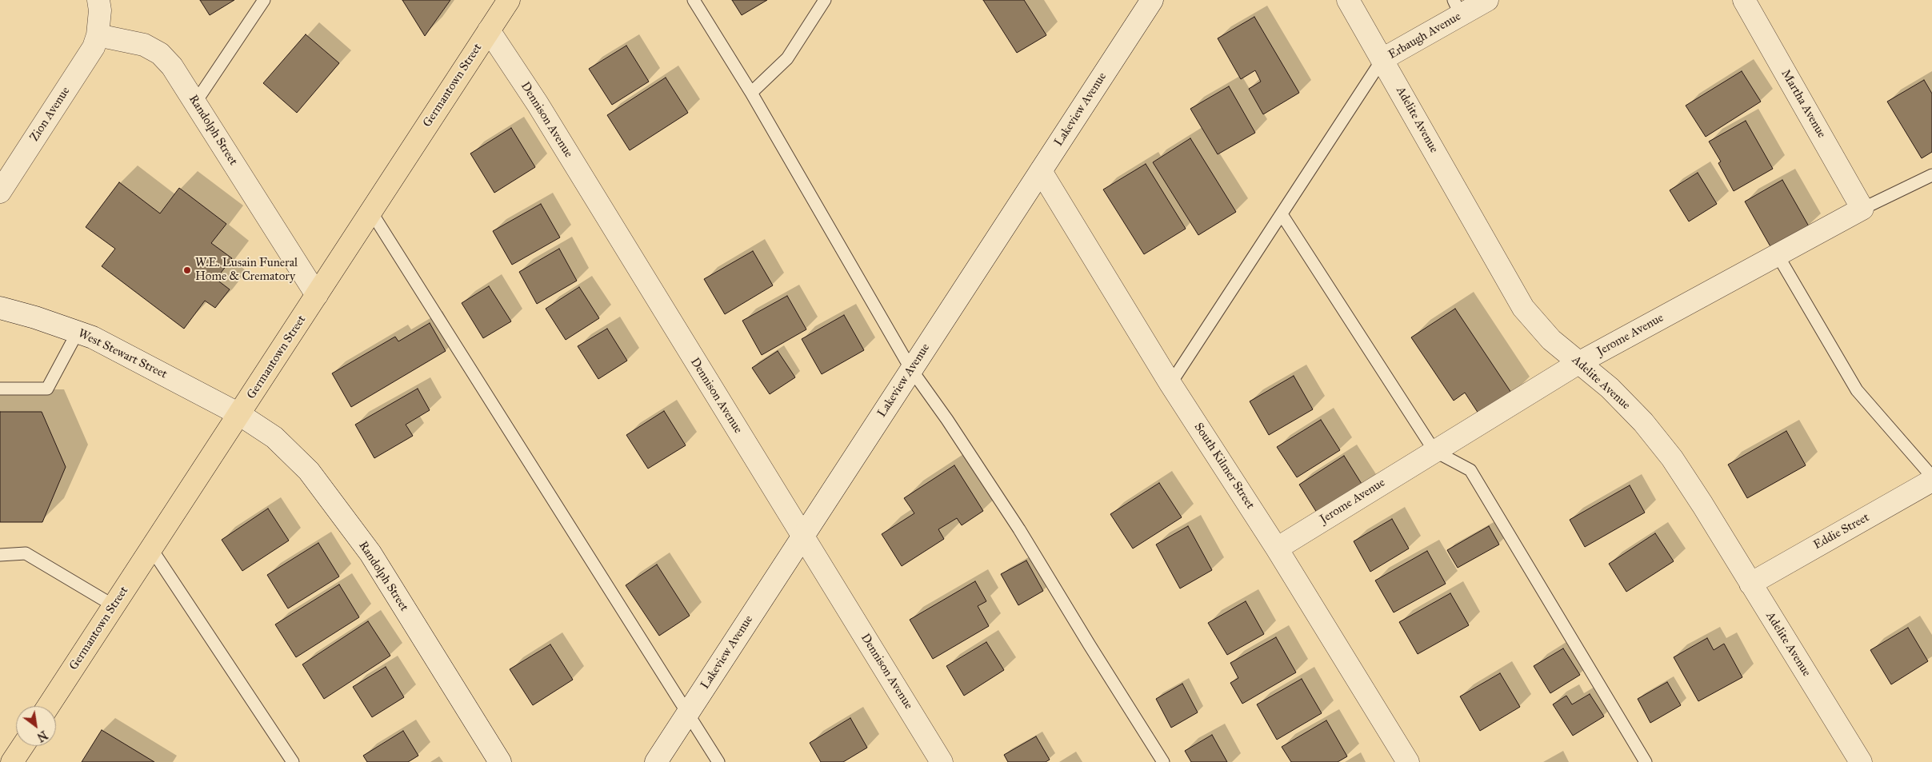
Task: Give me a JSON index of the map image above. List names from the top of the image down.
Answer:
{
  "streets": {
    "main road": ["Germantown Street"],
    "street": [
      "Erbaugh Avenue",
      "Martha Avenue",
      "Lakeview Avenue",
      "Zion Avenue",
      "Dennison Avenue",
      "Adelite Avenue",
      "Randolph Street",
      "Jerome Avenue",
      "West Stewart Street",
      "South Kilmer Street",
      "Eddie Street"
    ]
  },
  "crossings": [
    ["Erbaugh Avenue", "Adelite Avenue"],
    ["Germantown Street", "Dennison Avenue"],
    ["Germantown Street", "Randolph Street"],
    ["Germantown Street", "West Stewart Street"],
    ["Martha Avenue", "Jerome Avenue"],
    ["Lakeview Avenue", "Dennison Avenue"],
    ["Lakeview Avenue", "South Kilmer Street"],
    ["Zion Avenue", "Randolph Street"],
    ["Adelite Avenue", "Jerome Avenue"],
    ["Adelite Avenue", "Eddie Street"],
    ["Randolph Street", "West Stewart Street"],
    ["Jerome Avenue", "South Kilmer Street"]
  ],
  "places": ["W.E. Lusain Funeral Home & Crematory"],
  "north": "bottom right"
}
